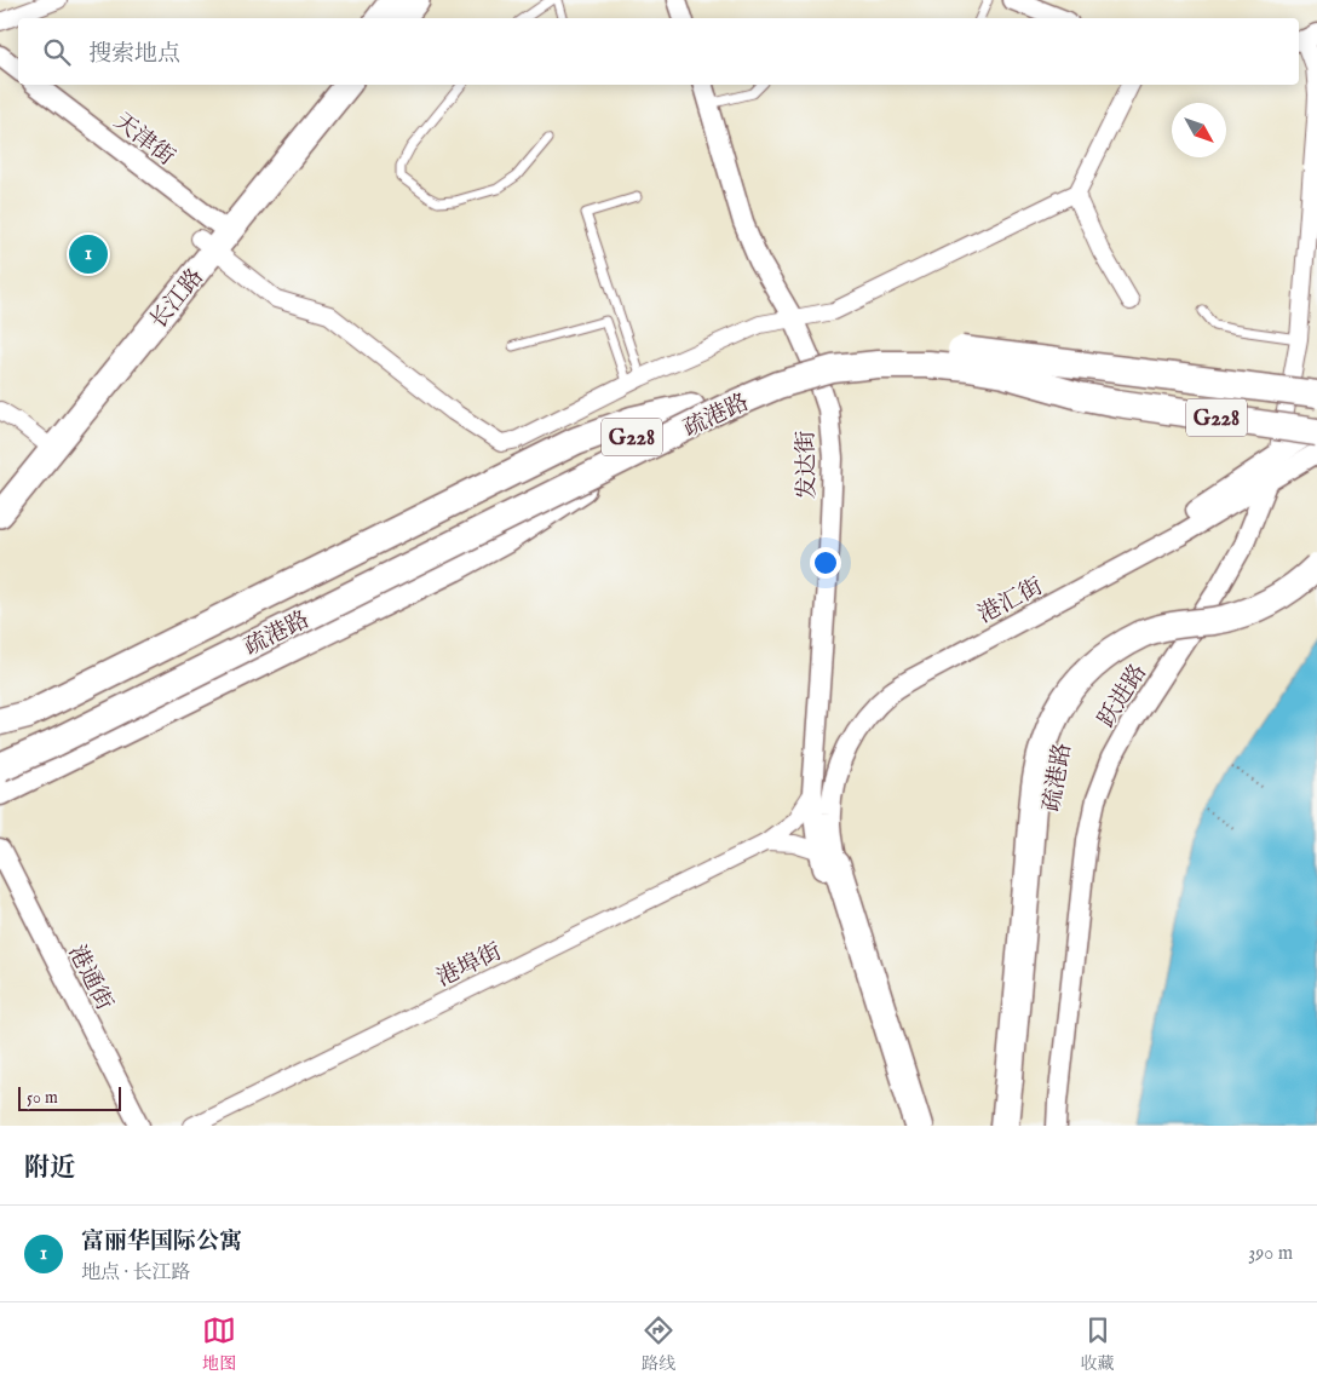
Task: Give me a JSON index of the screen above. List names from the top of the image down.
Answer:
{
  "streets": {
    "highway": ["疏港路", "G228"],
    "main road": ["长江路"],
    "street": [
      "天津街",
      "发达街",
      "港汇街",
      "跃进路",
      "港埠街",
      "港通街"
    ]
  },
  "crossings": [
    ["天津街", "长江路"],
    ["疏港路", "港汇街"],
    ["发达街", "港汇街"],
    ["发达街", "港埠街"],
    ["港汇街", "跃进路"]
  ],
  "scale_bar": "50 m",
  "north": "bottom right",
  "page": {
    "search": "搜索地点",
    "pins": "1",
    "scale": "50 m",
    "heading": "附近",
    "list": [
      {
        "mark": "1",
        "name": "富丽华国际公寓",
        "note": "地点 · 长江路",
        "value": "390 m"
      }
    ],
    "nav": ["地图", "路线", "收藏"]
  }
}
